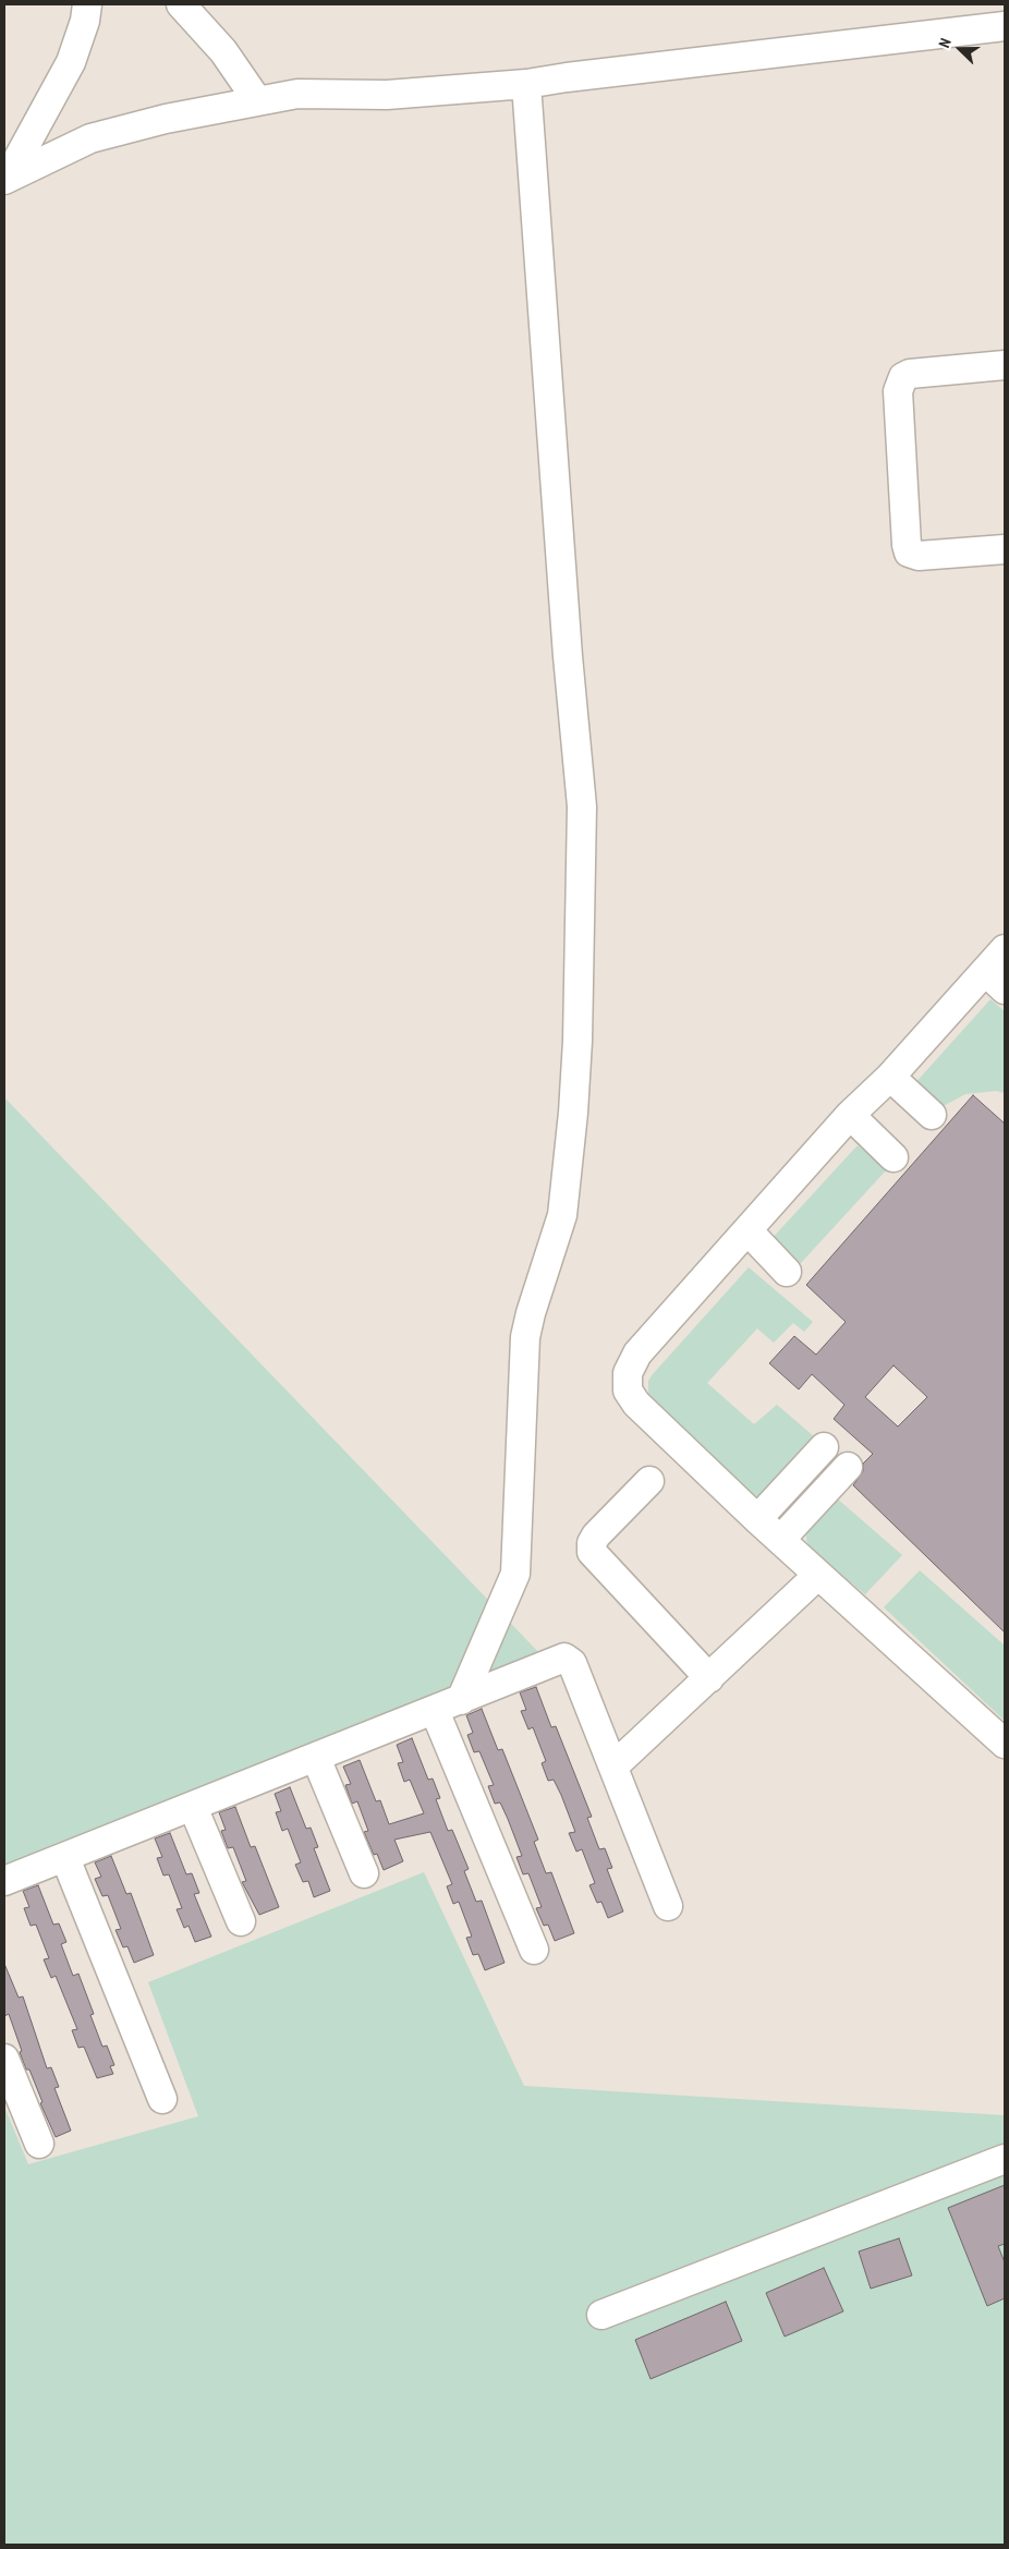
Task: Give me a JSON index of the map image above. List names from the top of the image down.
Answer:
{
  "north": "left"
}
